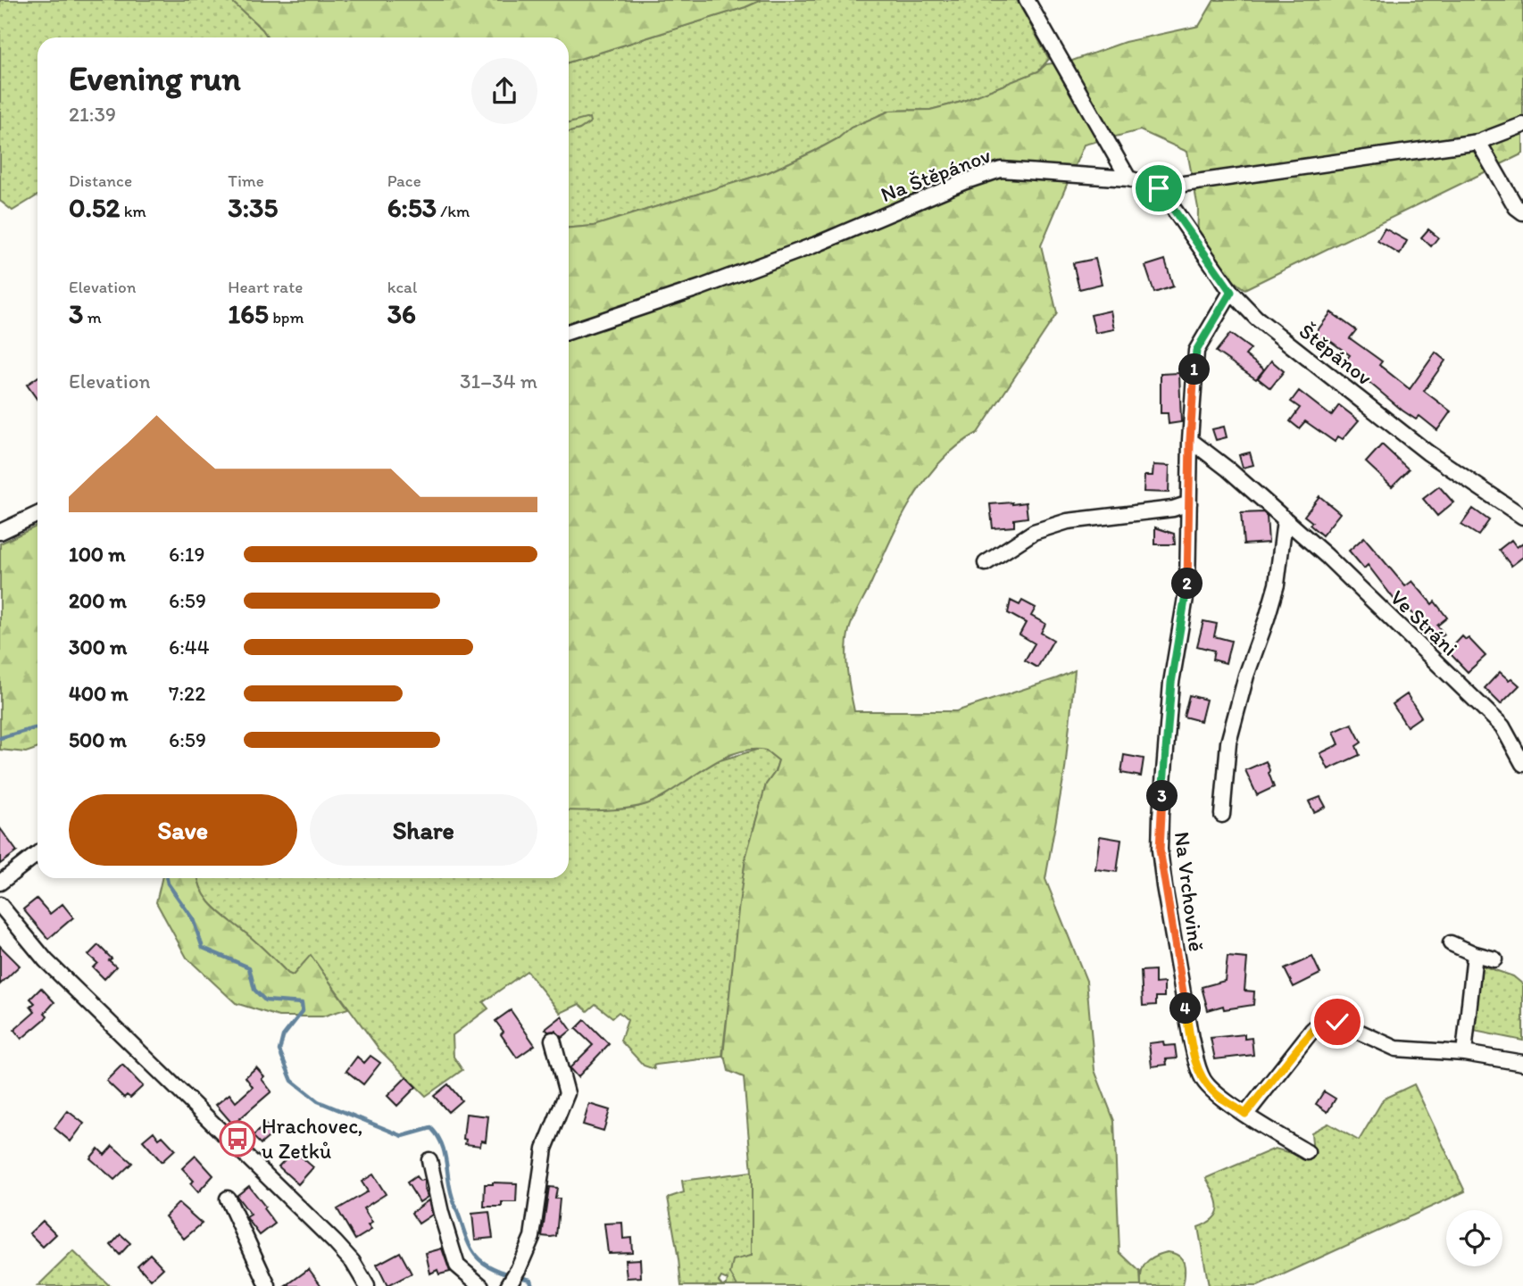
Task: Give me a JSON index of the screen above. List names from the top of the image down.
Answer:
{
  "streets": {
    "street": [
      "Na Štěpánov",
      "Štěpánov",
      "Ve Stráni",
      "Na Vrchovině"
    ]
  },
  "crossings": [
    ["Na Štěpánov", "Štěpánov"],
    ["Štěpánov", "Na Vrchovině"],
    ["Ve Stráni", "Na Vrchovině"]
  ],
  "places": {
    "bus stop": ["Hrachovec, u Zetků"]
  },
  "page": {
    "heading": ["Evening run", "21:39"],
    "stats": [
      ["Distance", "0.52 km"],
      ["Time", "3:35"],
      ["Pace", "6:53 /km"],
      ["Elevation", "3 m"],
      ["Heart rate", "165 bpm"],
      ["kcal", "36"]
    ],
    "pins": [
      "1",
      "2",
      "3",
      "4"
    ],
    "chart": ["Elevation", "31–34 m"],
    "list": [
      {
        "name": "100 m",
        "note": "6:19"
      },
      {
        "name": "200 m",
        "note": "6:59"
      },
      {
        "name": "300 m",
        "note": "6:44"
      },
      {
        "name": "400 m",
        "note": "7:22"
      },
      {
        "name": "500 m",
        "note": "6:59"
      }
    ],
    "buttons": ["Save", "Share"]
  }
}
